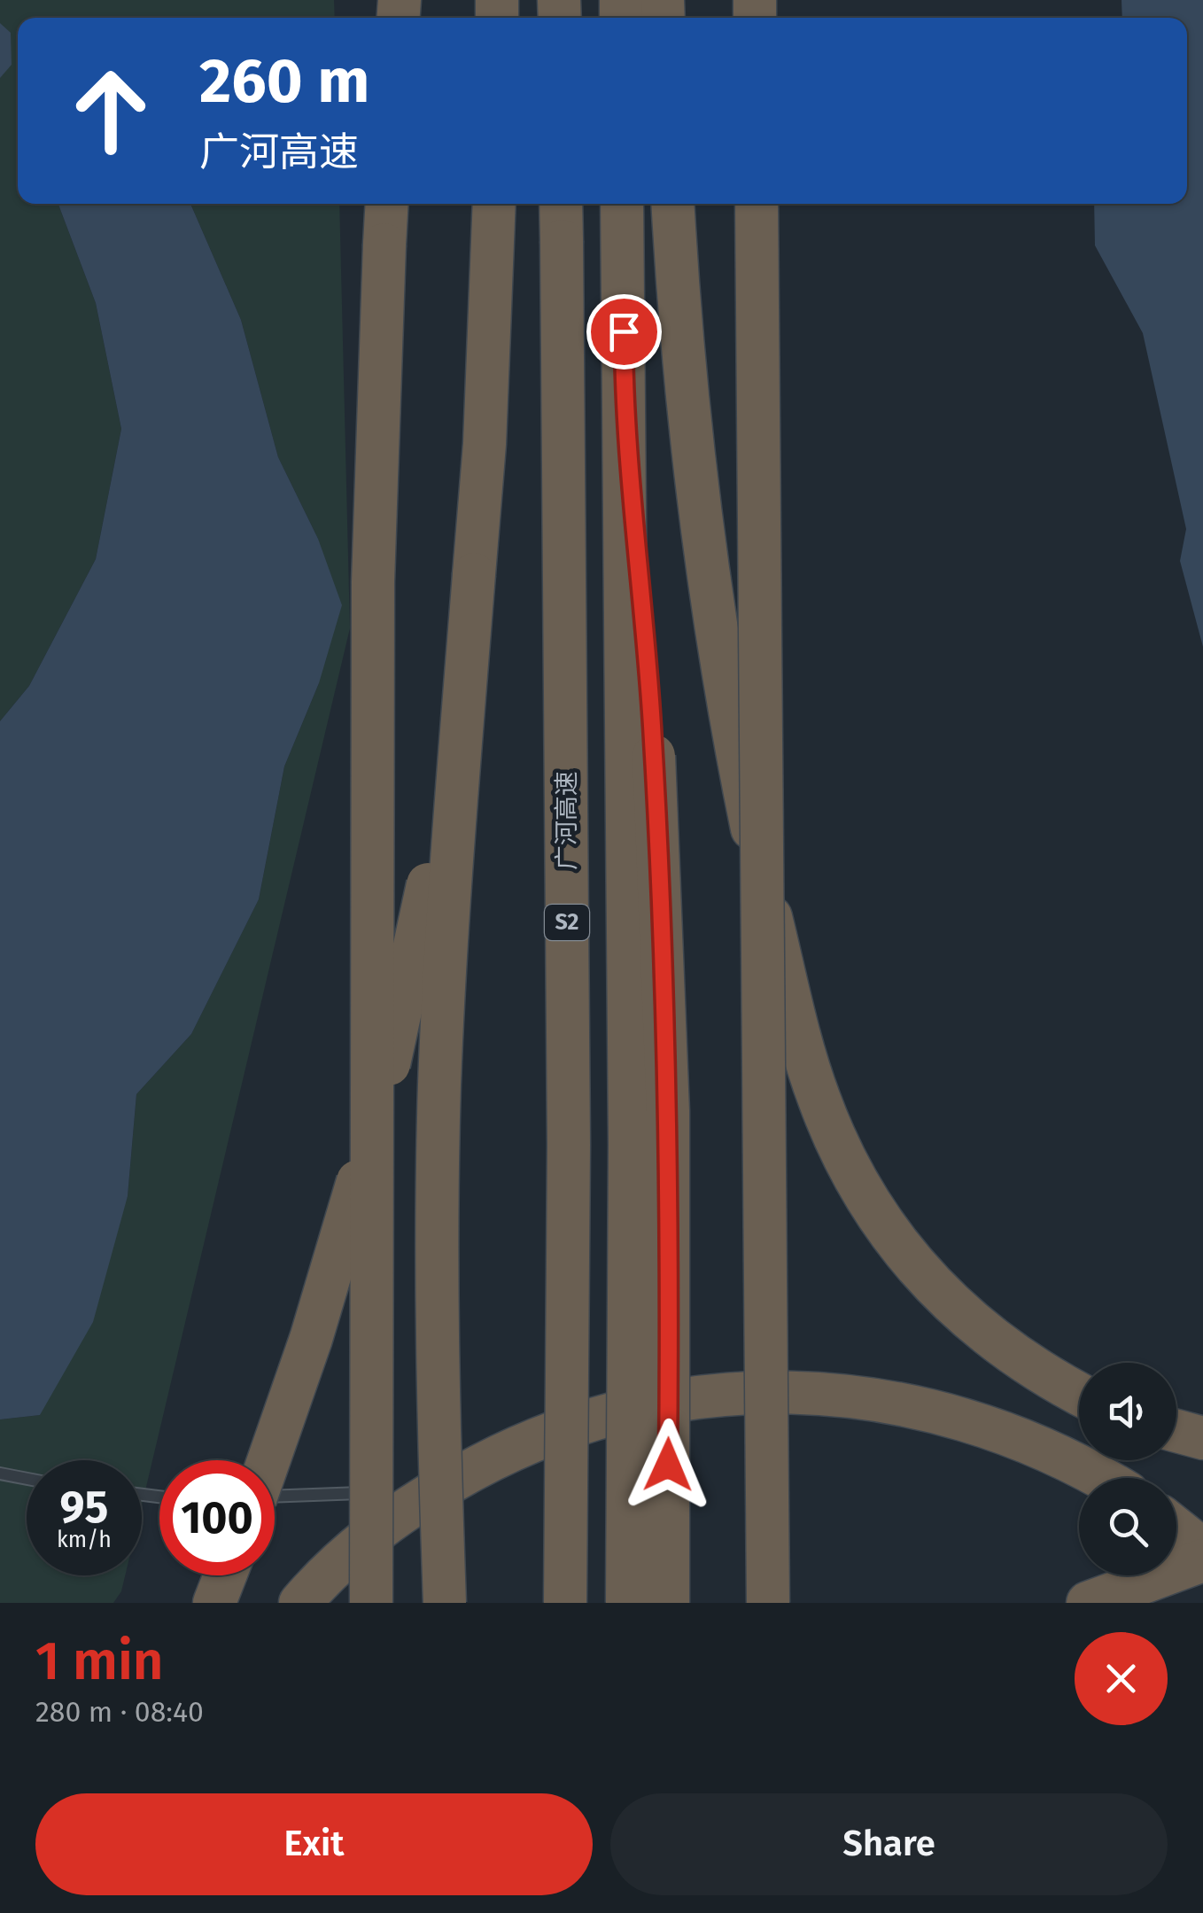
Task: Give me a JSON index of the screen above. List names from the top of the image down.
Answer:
{
  "streets": {
    "highway": ["广河高速", "S2"]
  },
  "page": {
    "turn": ["260 m", "广河高速"],
    "speed": "95 km/h",
    "limit": "100",
    "heading": ["1 min", "280 m · 08:40"],
    "buttons": ["Exit", "Share"]
  }
}
